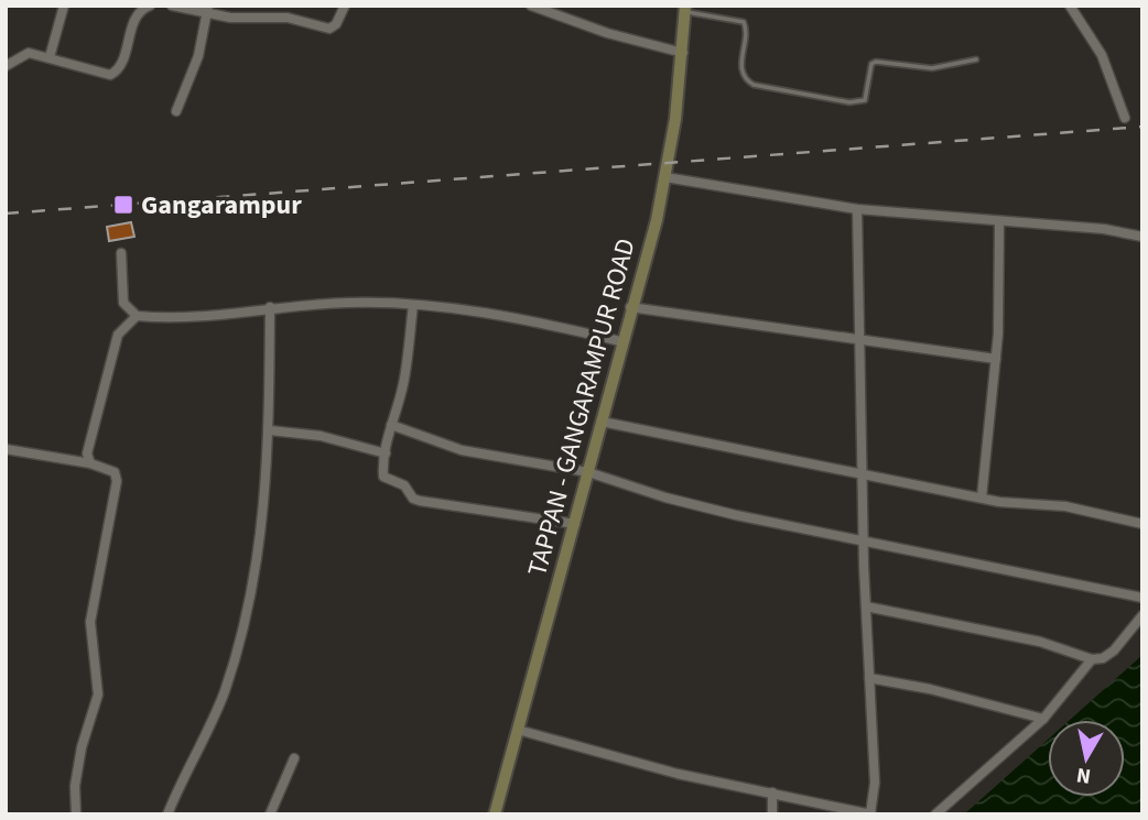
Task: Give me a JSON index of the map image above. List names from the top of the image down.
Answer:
{
  "streets": {
    "main road": ["TAPPAN - GANGARAMPUR ROAD"]
  },
  "places": {
    "transit": ["Gangarampur"]
  },
  "north": "bottom"
}
